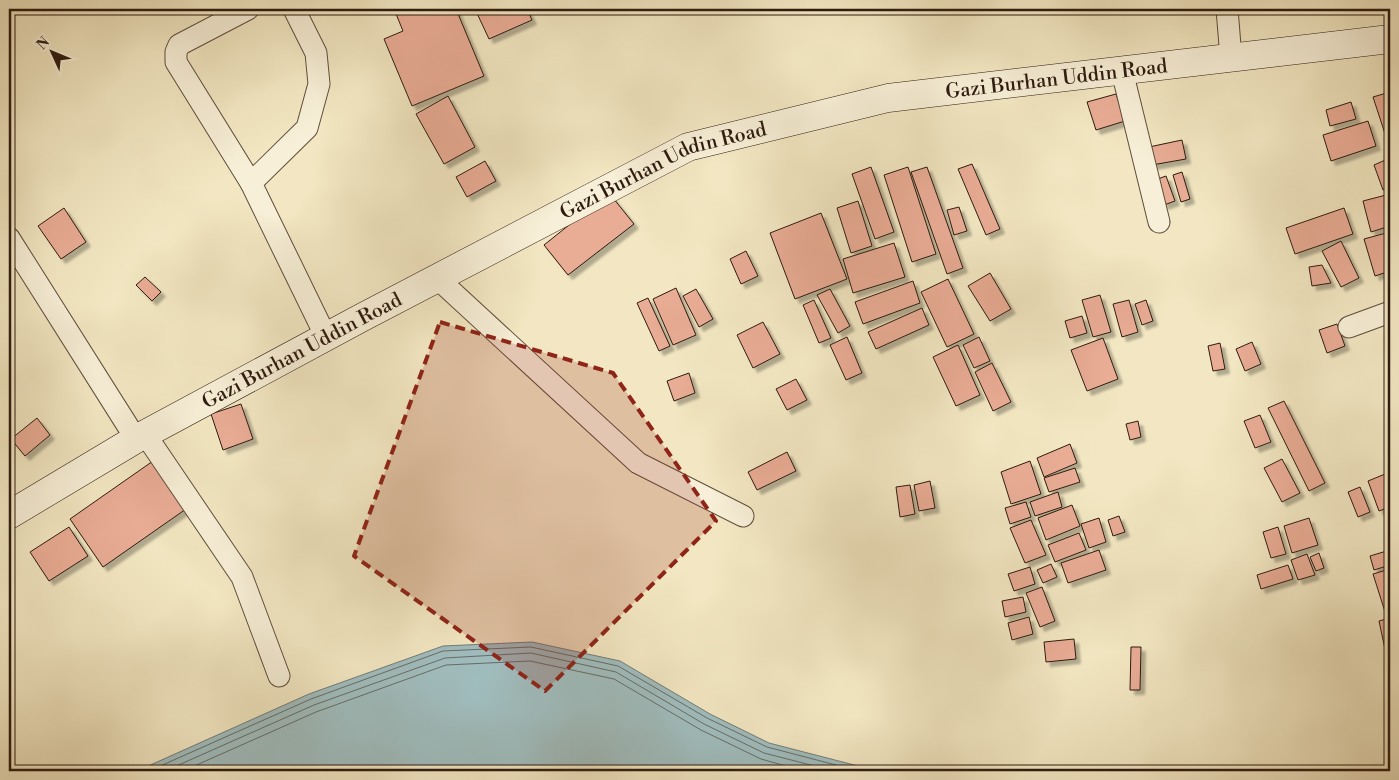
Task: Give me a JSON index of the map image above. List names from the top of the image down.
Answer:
{
  "streets": {
    "street": ["Gazi Burhan Uddin Road"]
  },
  "north": "top left"
}
